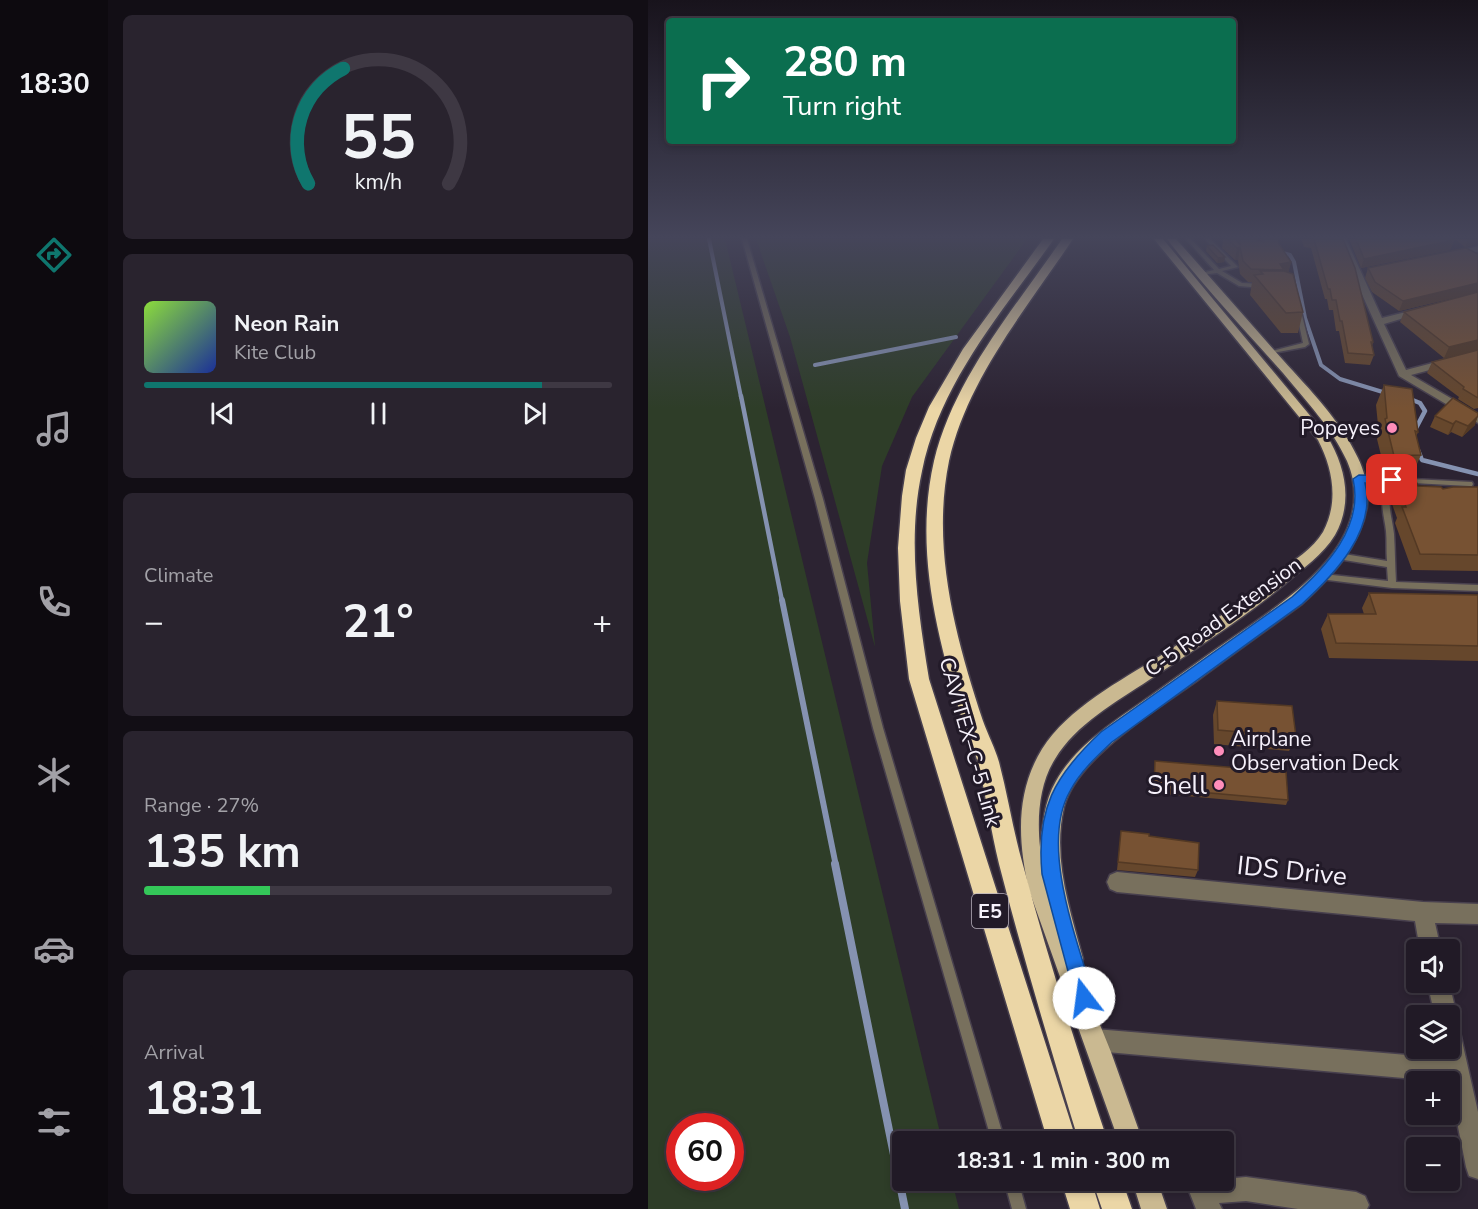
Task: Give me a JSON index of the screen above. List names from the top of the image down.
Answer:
{
  "streets": {
    "highway": ["CAVITEX–C-5 Link", "E5"],
    "main road": ["C-5 Road Extension"],
    "street": ["IDS Drive"]
  },
  "places": ["Popeyes", "Airplane Observation Deck", "Shell"],
  "page": {
    "tabs": "18:30",
    "turn": ["280 m", "Turn right"],
    "song": ["Neon Rain", "Kite Club"],
    "tile": [
      "Climate",
      ["Range · 27%", "135 km"],
      ["Arrival", "18:31"]
    ],
    "heat": ["−", "21°", "+"],
    "map_buttons": ["+", "−"],
    "limit": "60",
    "trip": "18:31 · 1 min · 300 m",
    "gauge": ["55", "km/h"]
  }
}
